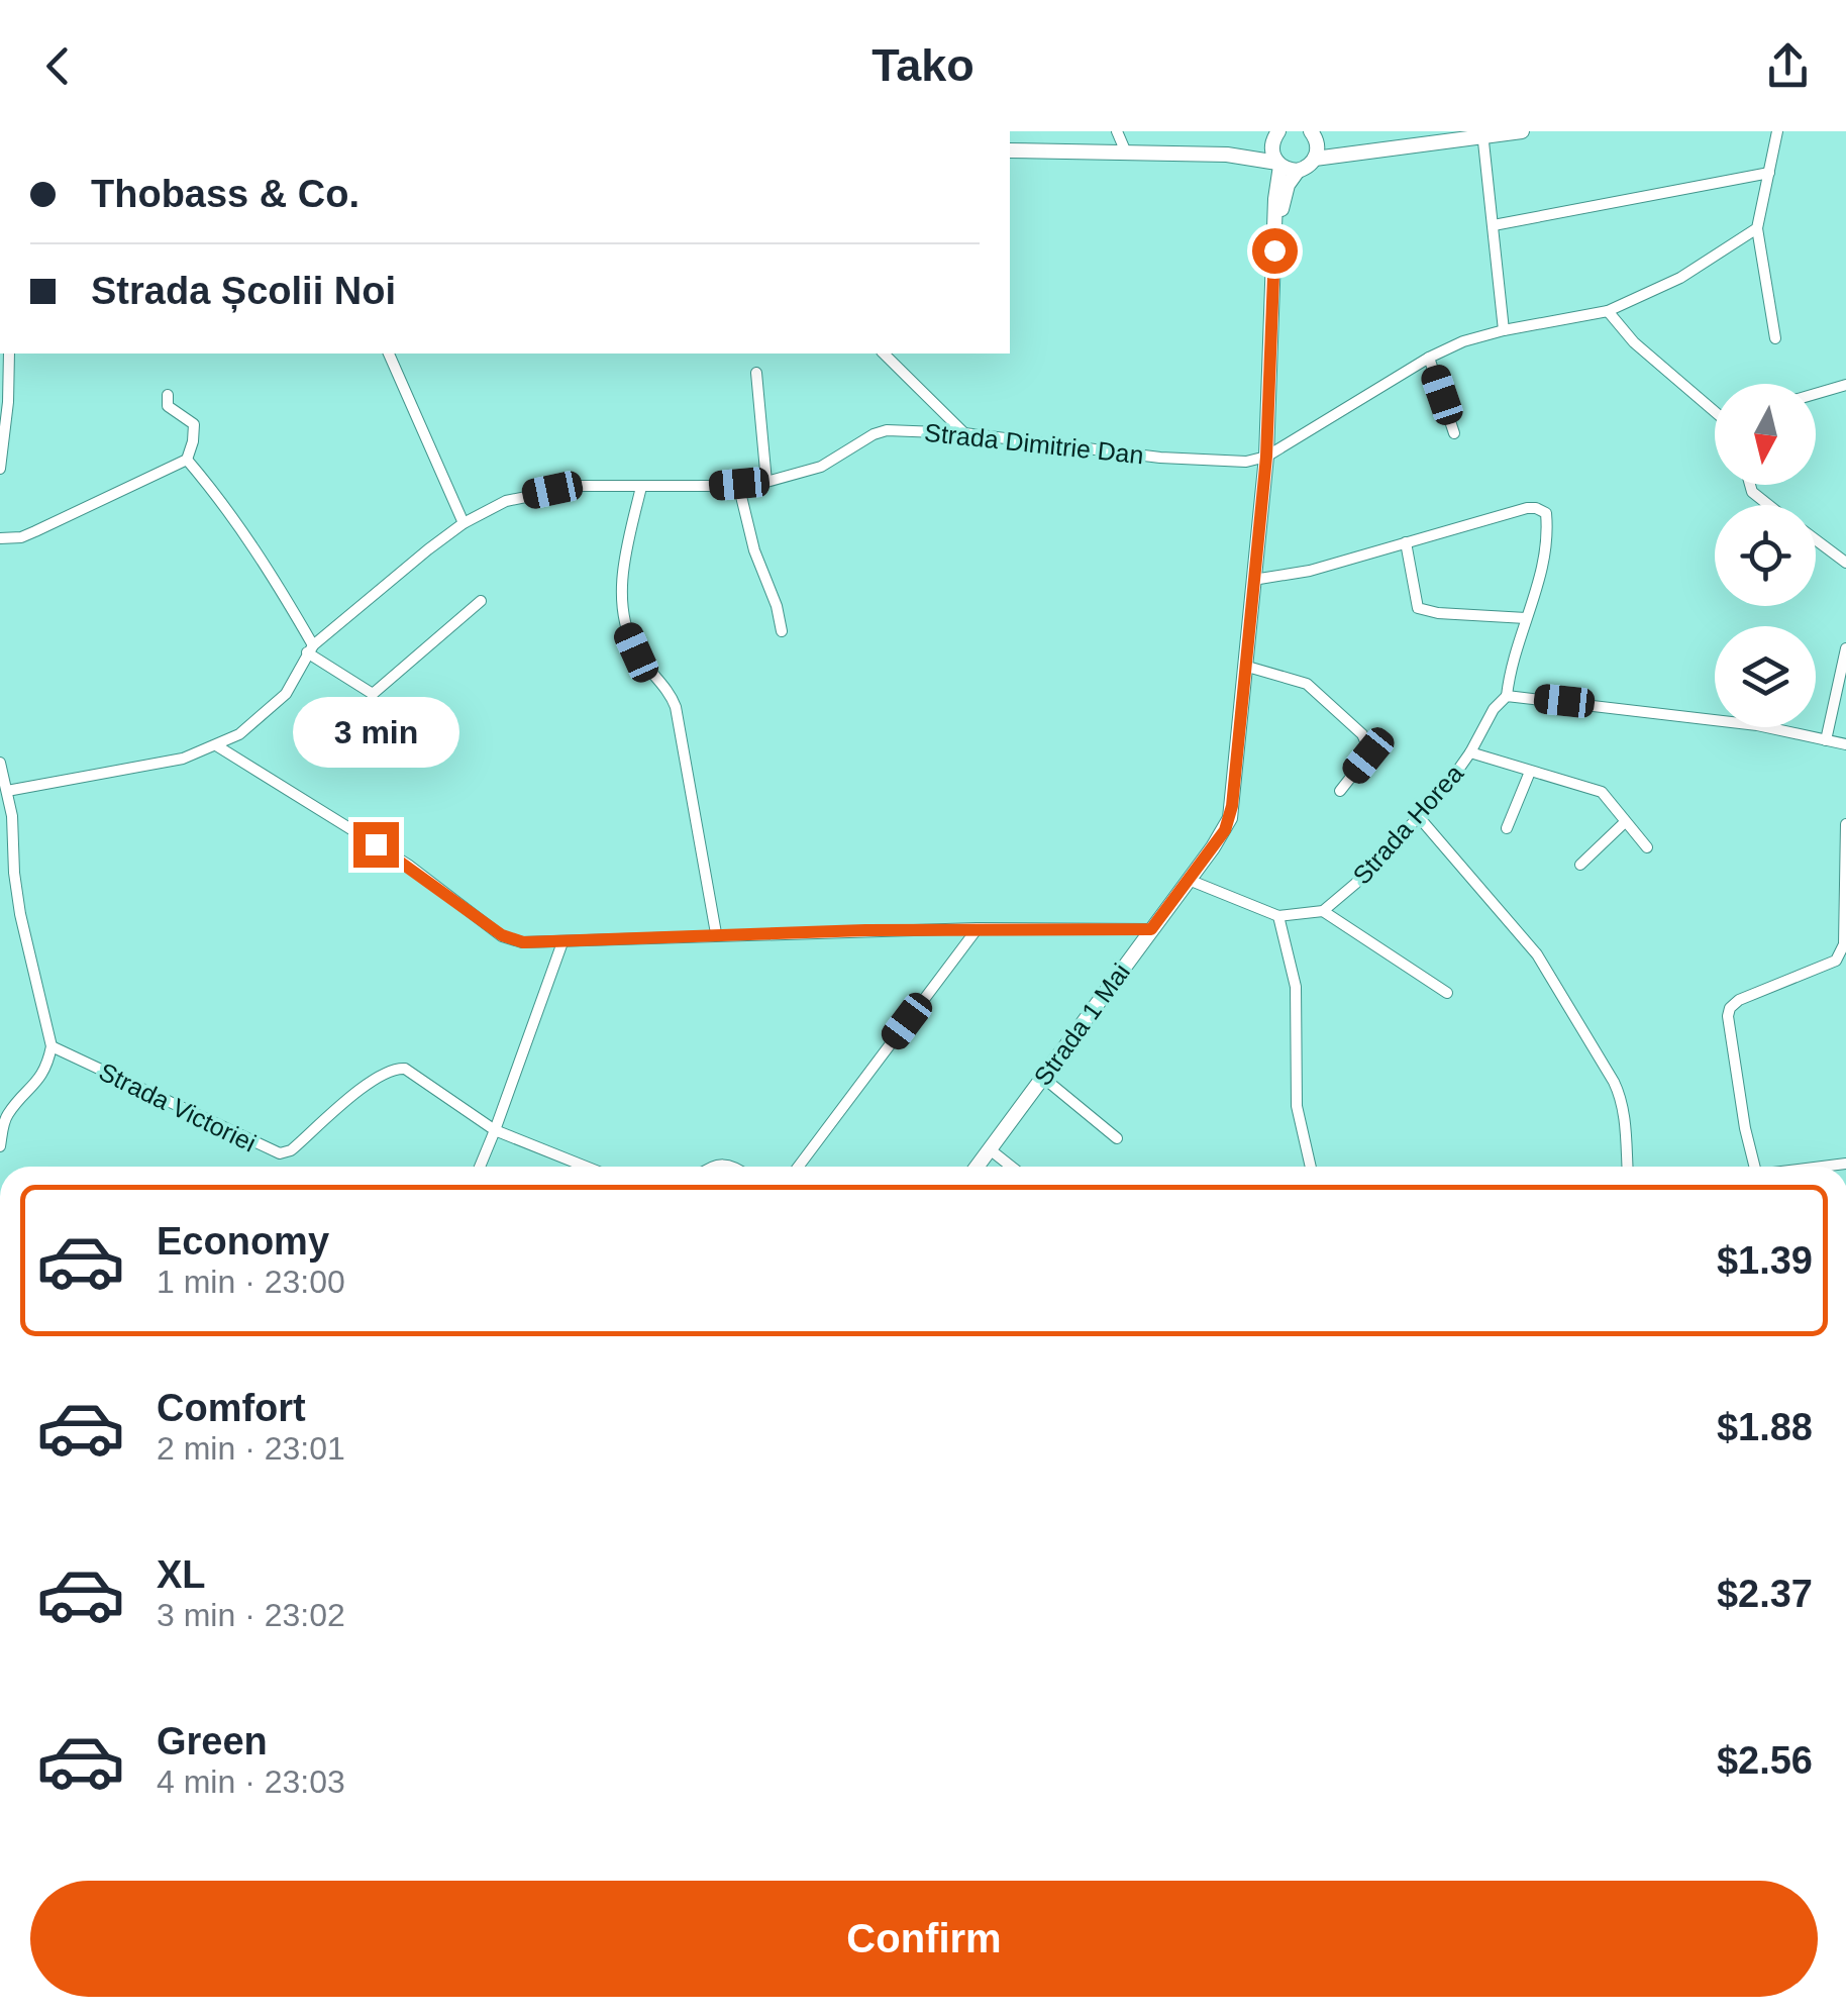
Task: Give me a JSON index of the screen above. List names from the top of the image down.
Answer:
{
  "streets": {
    "main road": ["Strada 1 Mai"],
    "street": ["Strada Dimitrie Dan", "Strada Horea", "Strada Victoriei"]
  },
  "crossings": [
    ["Strada Dimitrie Dan", "Strada 1 Mai"]
  ],
  "north": "bottom",
  "page": {
    "header": "Tako",
    "banner": ["Thobass & Co.", "Strada Școlii Noi"],
    "bubble": "3 min",
    "list": [
      {
        "name": "Economy",
        "note": "1 min · 23:00",
        "value": "$1.39"
      },
      {
        "name": "Comfort",
        "note": "2 min · 23:01",
        "value": "$1.88"
      },
      {
        "name": "XL",
        "note": "3 min · 23:02",
        "value": "$2.37"
      },
      {
        "name": "Green",
        "note": "4 min · 23:03",
        "value": "$2.56"
      }
    ],
    "buttons": "Confirm"
  }
}
